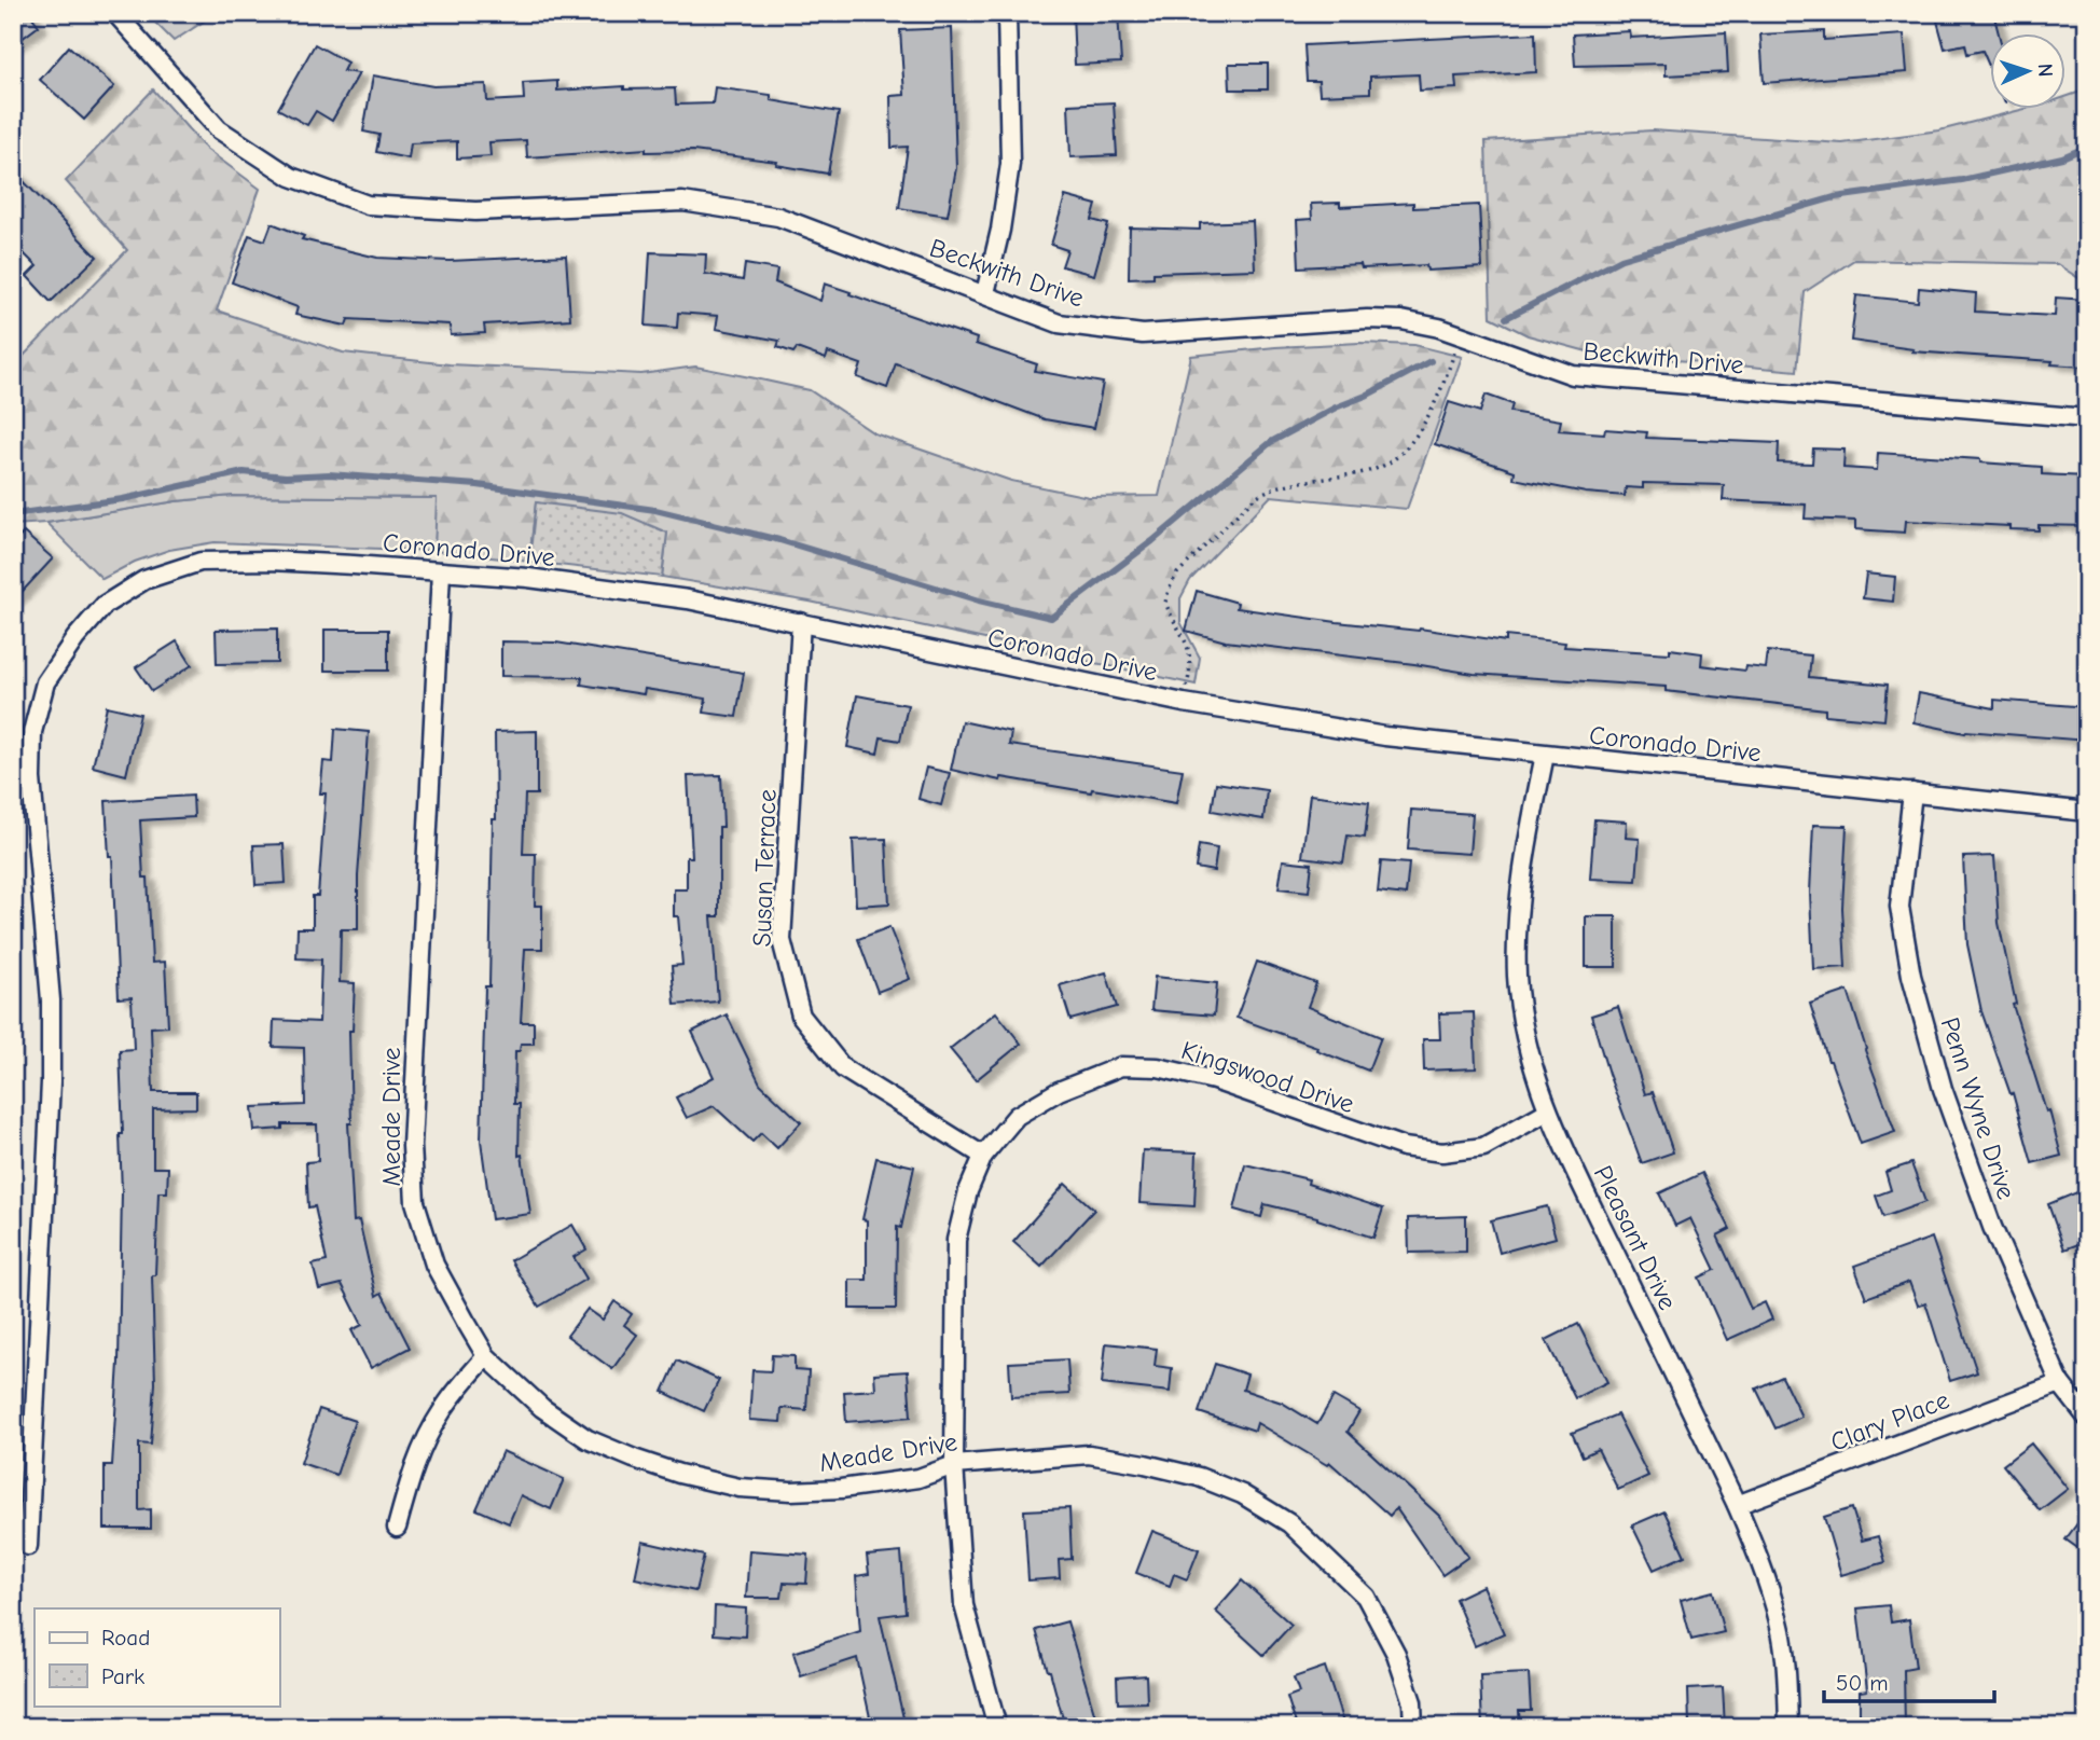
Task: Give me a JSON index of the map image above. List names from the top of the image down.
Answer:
{
  "streets": {
    "street": [
      "Beckwith Drive",
      "Coronado Drive",
      "Susan Terrace",
      "Kingswood Drive",
      "Penn Wyne Drive",
      "Meade Drive",
      "Pleasant Drive",
      "Clary Place"
    ]
  },
  "crossings": [
    ["Coronado Drive", "Susan Terrace"],
    ["Coronado Drive", "Penn Wyne Drive"],
    ["Coronado Drive", "Meade Drive"],
    ["Coronado Drive", "Pleasant Drive"],
    ["Susan Terrace", "Kingswood Drive"],
    ["Kingswood Drive", "Meade Drive"],
    ["Kingswood Drive", "Pleasant Drive"],
    ["Penn Wyne Drive", "Clary Place"],
    ["Pleasant Drive", "Clary Place"]
  ],
  "legend": ["Road", "Park"],
  "scale_bar": "50 m",
  "north": "right"
}
